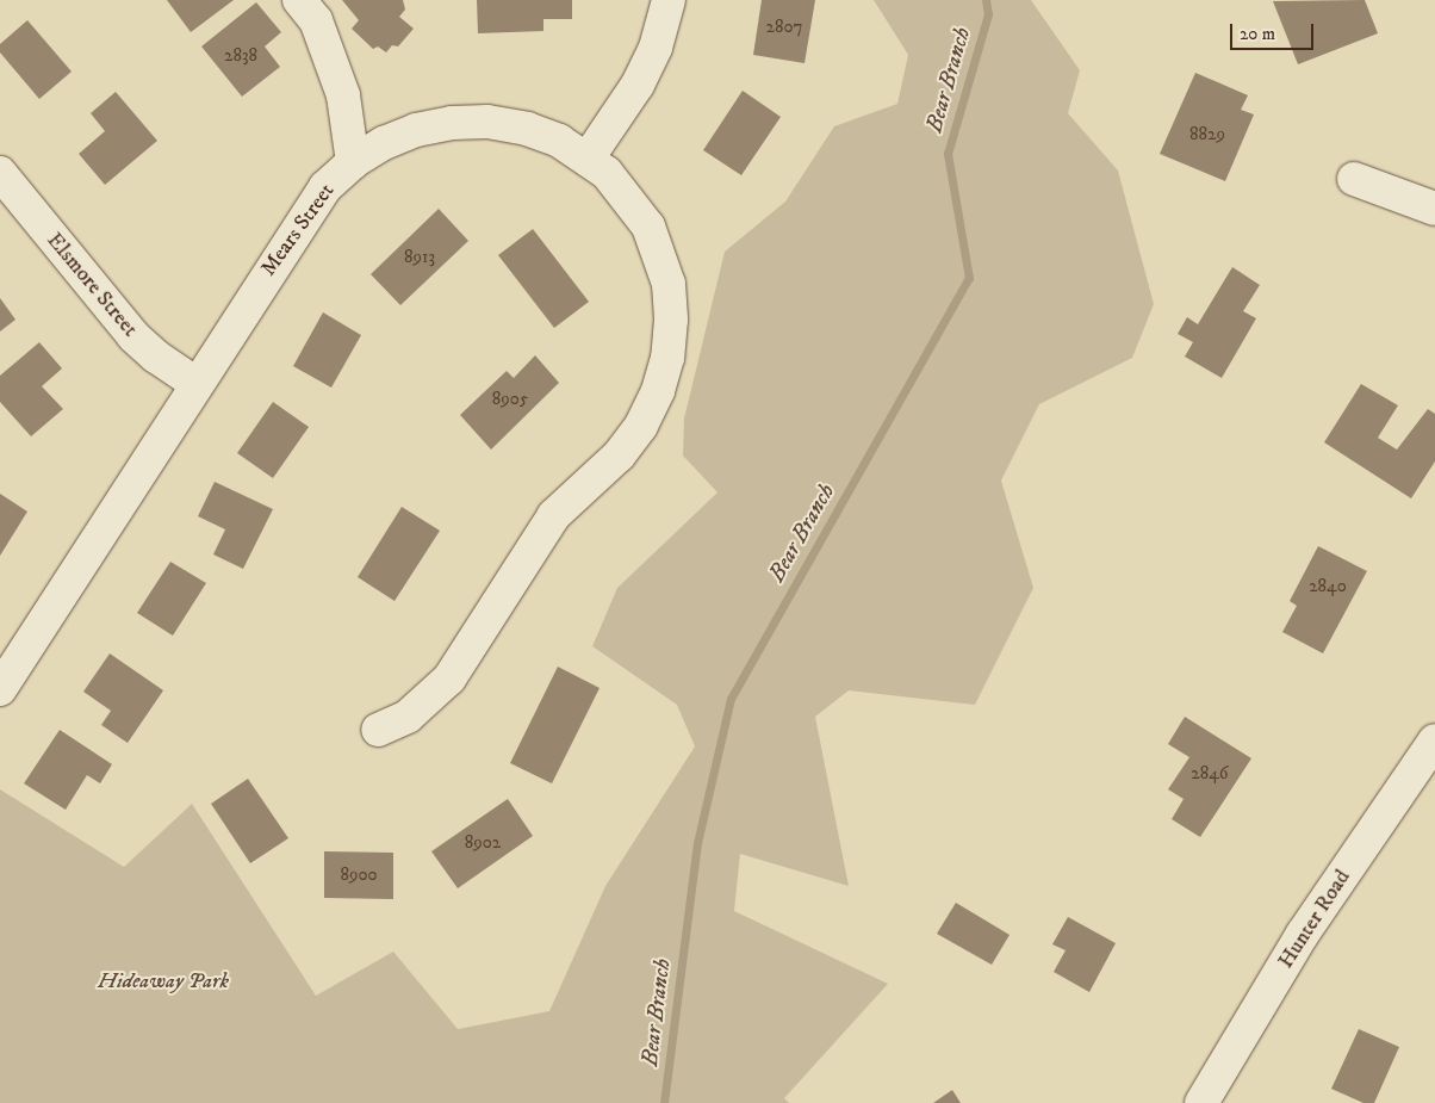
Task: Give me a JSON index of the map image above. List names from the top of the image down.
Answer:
{
  "streets": {
    "street": ["Mears Street", "Elsmore Street", "Hunter Road"]
  },
  "crossings": [
    ["Mears Street", "Elsmore Street"]
  ],
  "water": ["Bear Branch"],
  "parks": ["Hideaway Park"],
  "house_numbers": [
    "2807",
    "2838",
    "8829",
    "8913",
    "8905",
    "2840",
    "2846",
    "8902",
    "8900"
  ],
  "scale_bar": "20 m"
}
